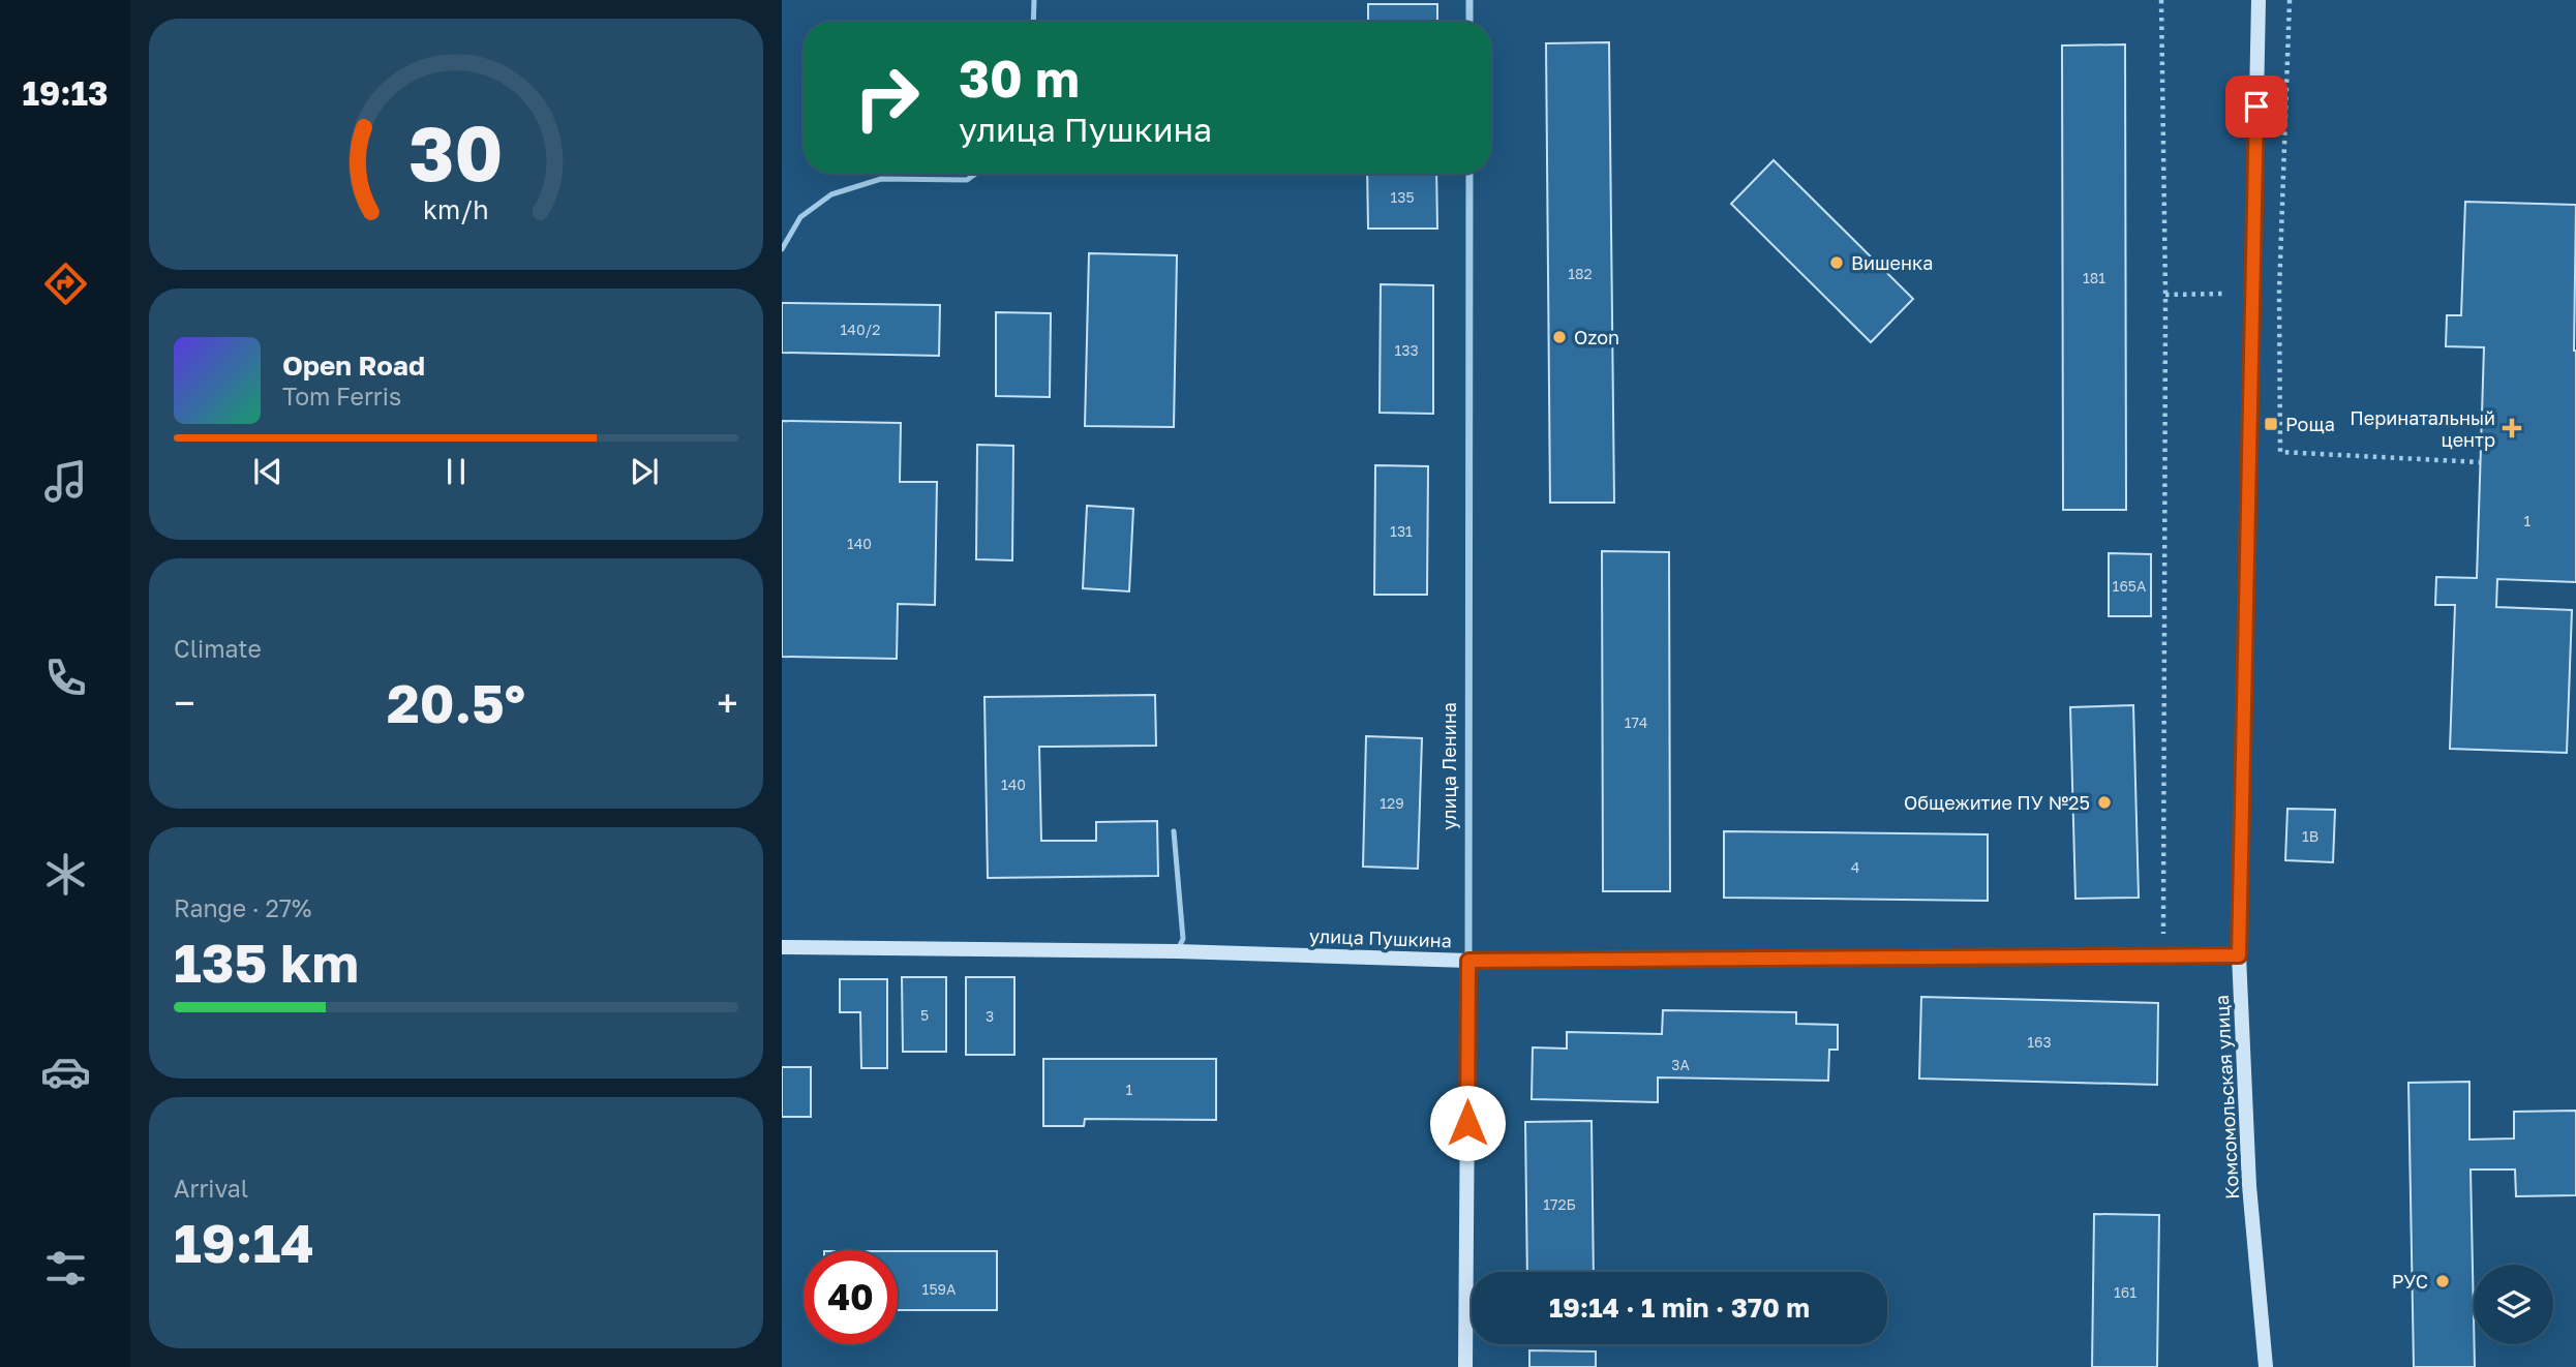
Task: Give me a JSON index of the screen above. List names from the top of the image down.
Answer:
{
  "streets": {
    "street": ["улица Ленина", "улица Пушкина", "Комсомольская улица"]
  },
  "crossings": [
    ["улица Ленина", "улица Пушкина"],
    ["улица Пушкина", "Комсомольская улица"]
  ],
  "places": {
    "other": [
      "Вишенка",
      "Ozon",
      "Общежитие ПУ №25",
      "РУС"
    ],
    "transit": ["Роща"],
    "health": ["Перинатальный центр"]
  },
  "house_numbers": [
    "135",
    "182",
    "181",
    "140/2",
    "133",
    "1",
    "131",
    "140",
    "165А",
    "174",
    "140",
    "129",
    "1В",
    "4",
    "5",
    "3",
    "163",
    "3А",
    "1",
    "172Б",
    "159А",
    "161"
  ],
  "page": {
    "tabs": "19:13",
    "turn": ["30 m", "улица Пушкина"],
    "song": ["Open Road", "Tom Ferris"],
    "tile": [
      "Climate",
      ["Range · 27%", "135 km"],
      ["Arrival", "19:14"]
    ],
    "heat": ["−", "20.5°", "+"],
    "limit": "40",
    "trip": "19:14 · 1 min · 370 m",
    "gauge": ["30", "km/h"]
  }
}
